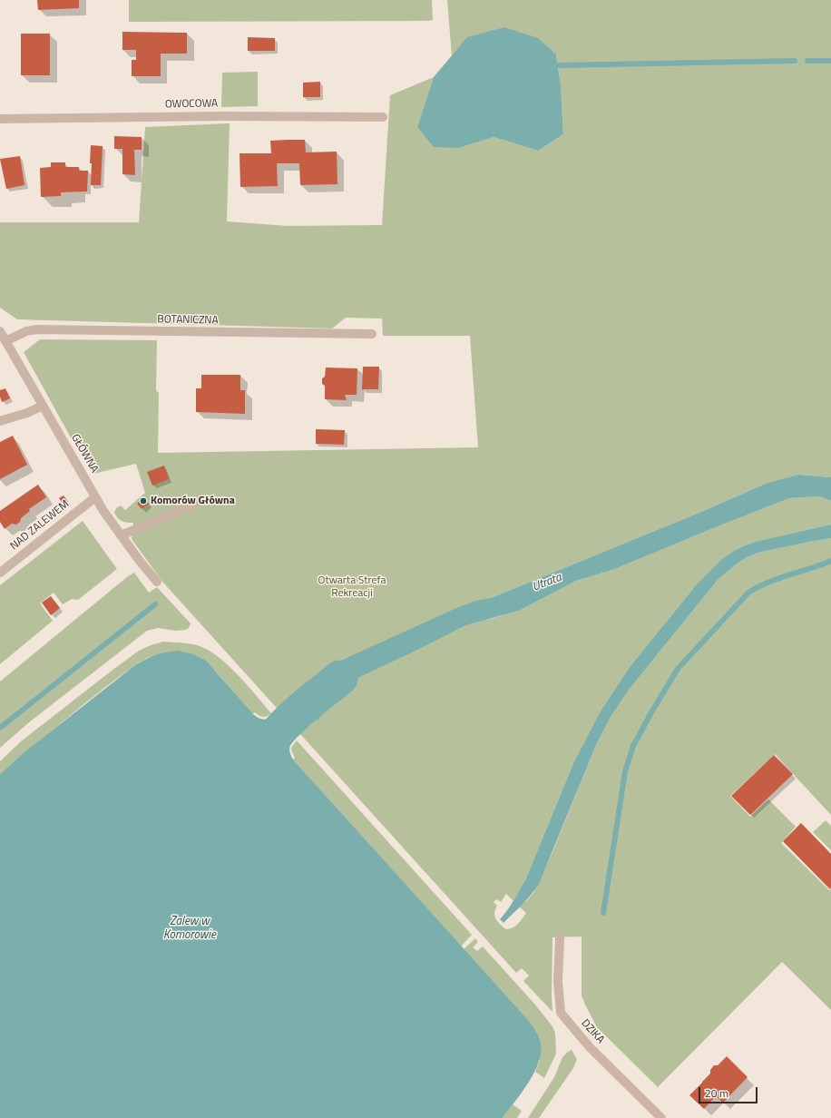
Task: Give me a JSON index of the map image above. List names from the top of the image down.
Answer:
{
  "streets": {
    "street": [
      "OWOCOWA",
      "BOTANICZNA",
      "GŁÓWNA",
      "NAD ZALEWEM",
      "DZIKA"
    ]
  },
  "crossings": [
    ["BOTANICZNA", "GŁÓWNA"],
    ["GŁÓWNA", "NAD ZALEWEM"]
  ],
  "water": ["Utrata", "Zalew w Komorowie"],
  "parks": ["Otwarta Strefa Rekreacji"],
  "places": ["Komorów Główna"],
  "scale_bar": "20 m"
}
